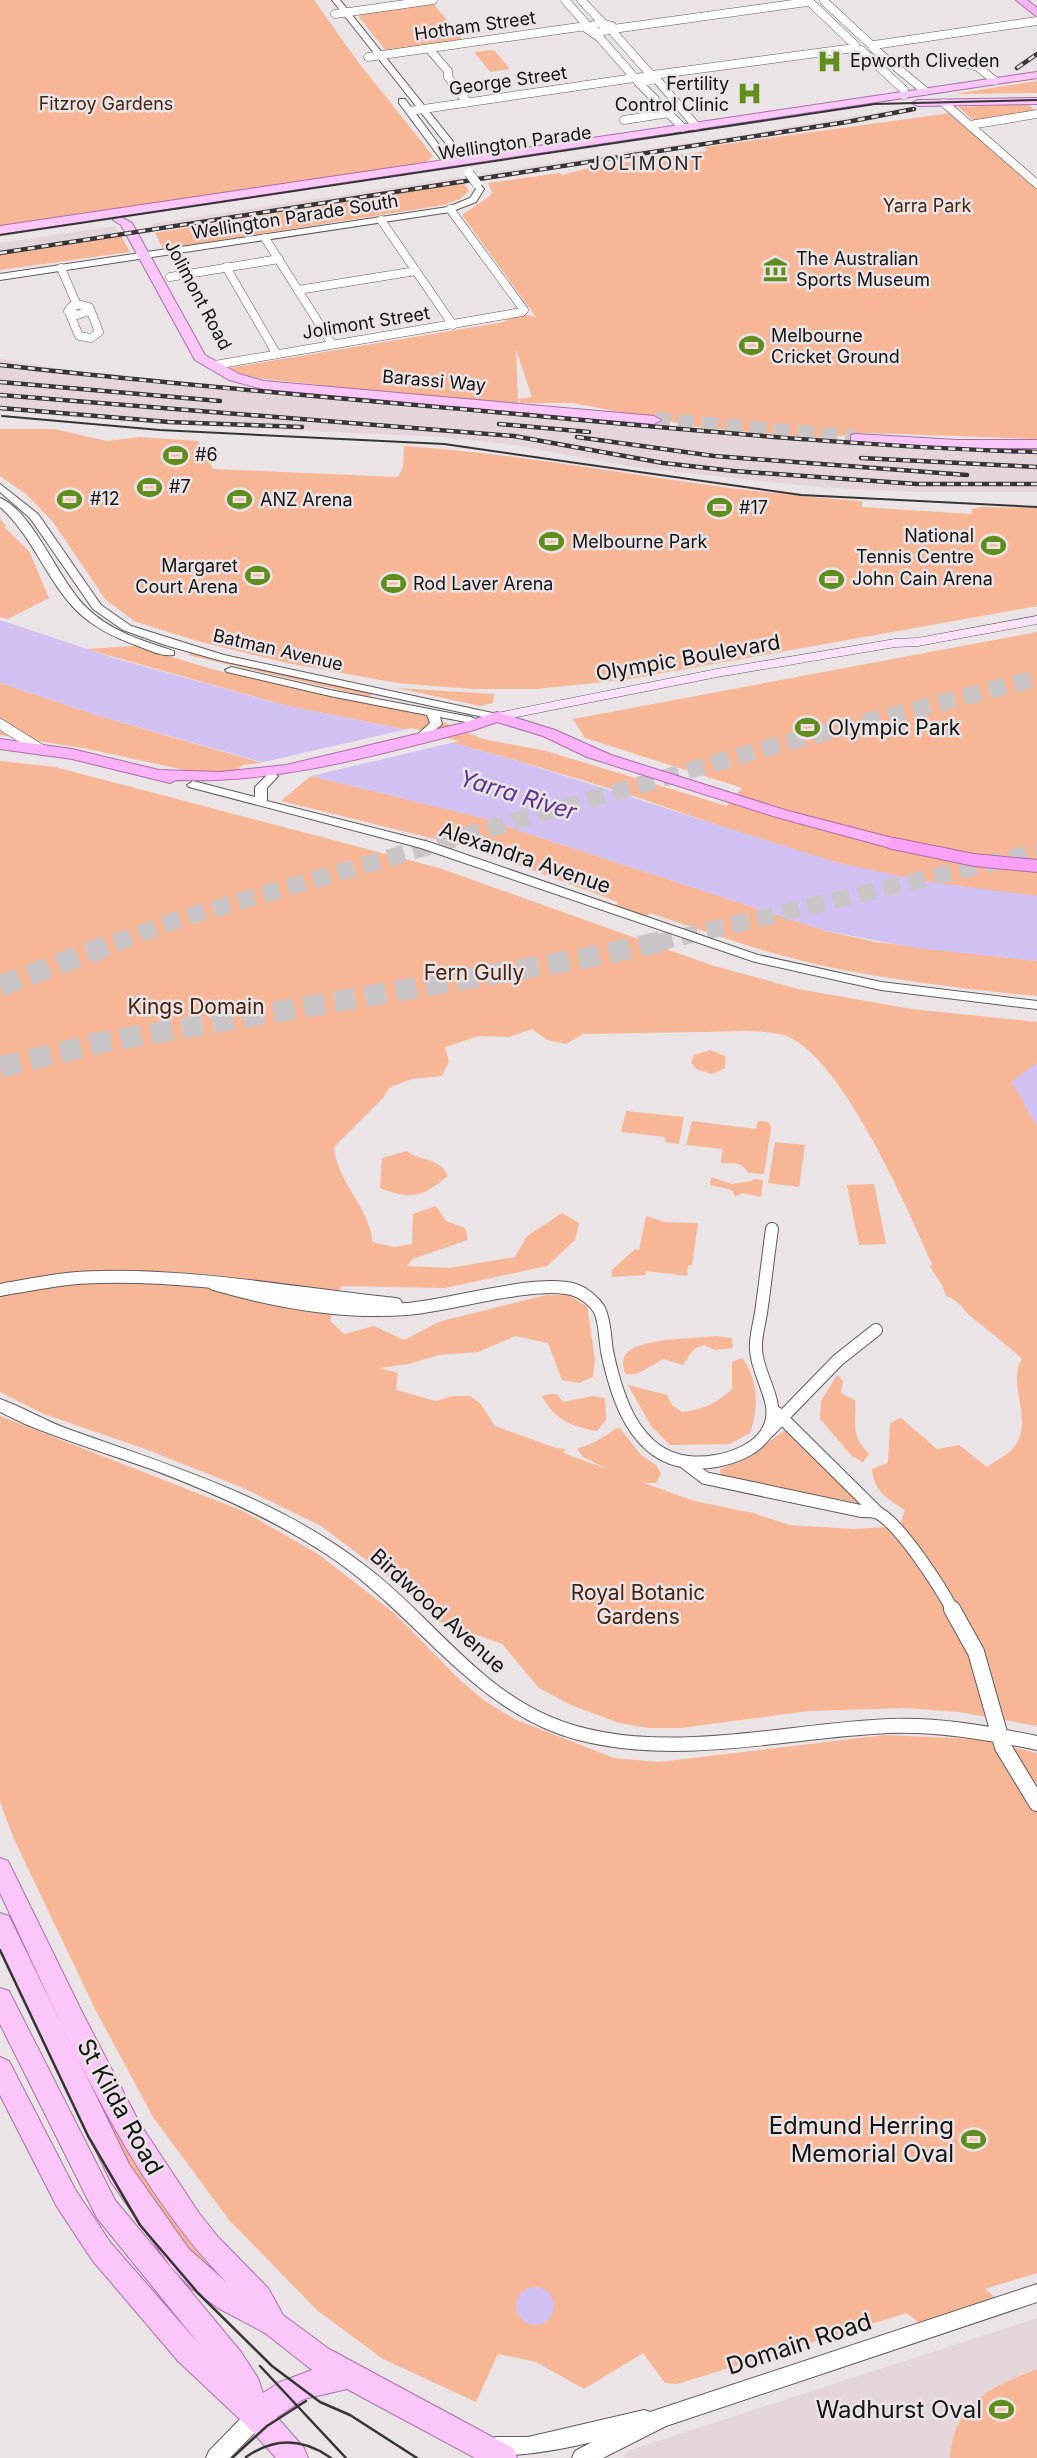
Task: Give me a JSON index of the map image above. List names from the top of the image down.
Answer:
{
  "streets": {
    "highway": ["Batman Avenue", "Olympic Boulevard", "Alexandra Avenue"],
    "main road": [
      "Wellington Parade",
      "Jolimont Road",
      "Barassi Way",
      "St Kilda Road"
    ],
    "street": [
      "Hotham Street",
      "George Street",
      "Wellington Parade South",
      "Jolimont Street",
      "Birdwood Avenue",
      "Domain Road"
    ]
  },
  "crossings": [
    ["Hotham Street", "Wellington Parade South"],
    ["George Street", "Wellington Parade South"],
    ["Wellington Parade", "Wellington Parade South"],
    ["Wellington Parade", "Jolimont Road"],
    ["Wellington Parade South", "Jolimont Road"],
    ["Wellington Parade South", "Jolimont Street"],
    ["Jolimont Road", "Jolimont Street"],
    ["Jolimont Road", "Barassi Way"],
    ["Jolimont Street", "Barassi Way"],
    ["Batman Avenue", "Olympic Boulevard"],
    ["Olympic Boulevard", "Alexandra Avenue"]
  ],
  "districts": ["JOLIMONT"],
  "water": ["Yarra River"],
  "parks": [
    "Fitzroy Gardens",
    "Yarra Park",
    "Fern Gully",
    "Kings Domain",
    "Royal Botanic Gardens"
  ],
  "places": {
    "hospital": ["Epworth Cliveden", "Fertility Control Clinic"],
    "museum": ["The Australian Sports Museum"],
    "sports": [
      "Melbourne Cricket Ground",
      "#6",
      "#7",
      "#12",
      "ANZ Arena",
      "#17",
      "Melbourne Park",
      "National Tennis Centre",
      "Margaret Court Arena",
      "John Cain Arena",
      "Rod Laver Arena",
      "Olympic Park",
      "Edmund Herring Memorial Oval",
      "Wadhurst Oval"
    ]
  }
}
